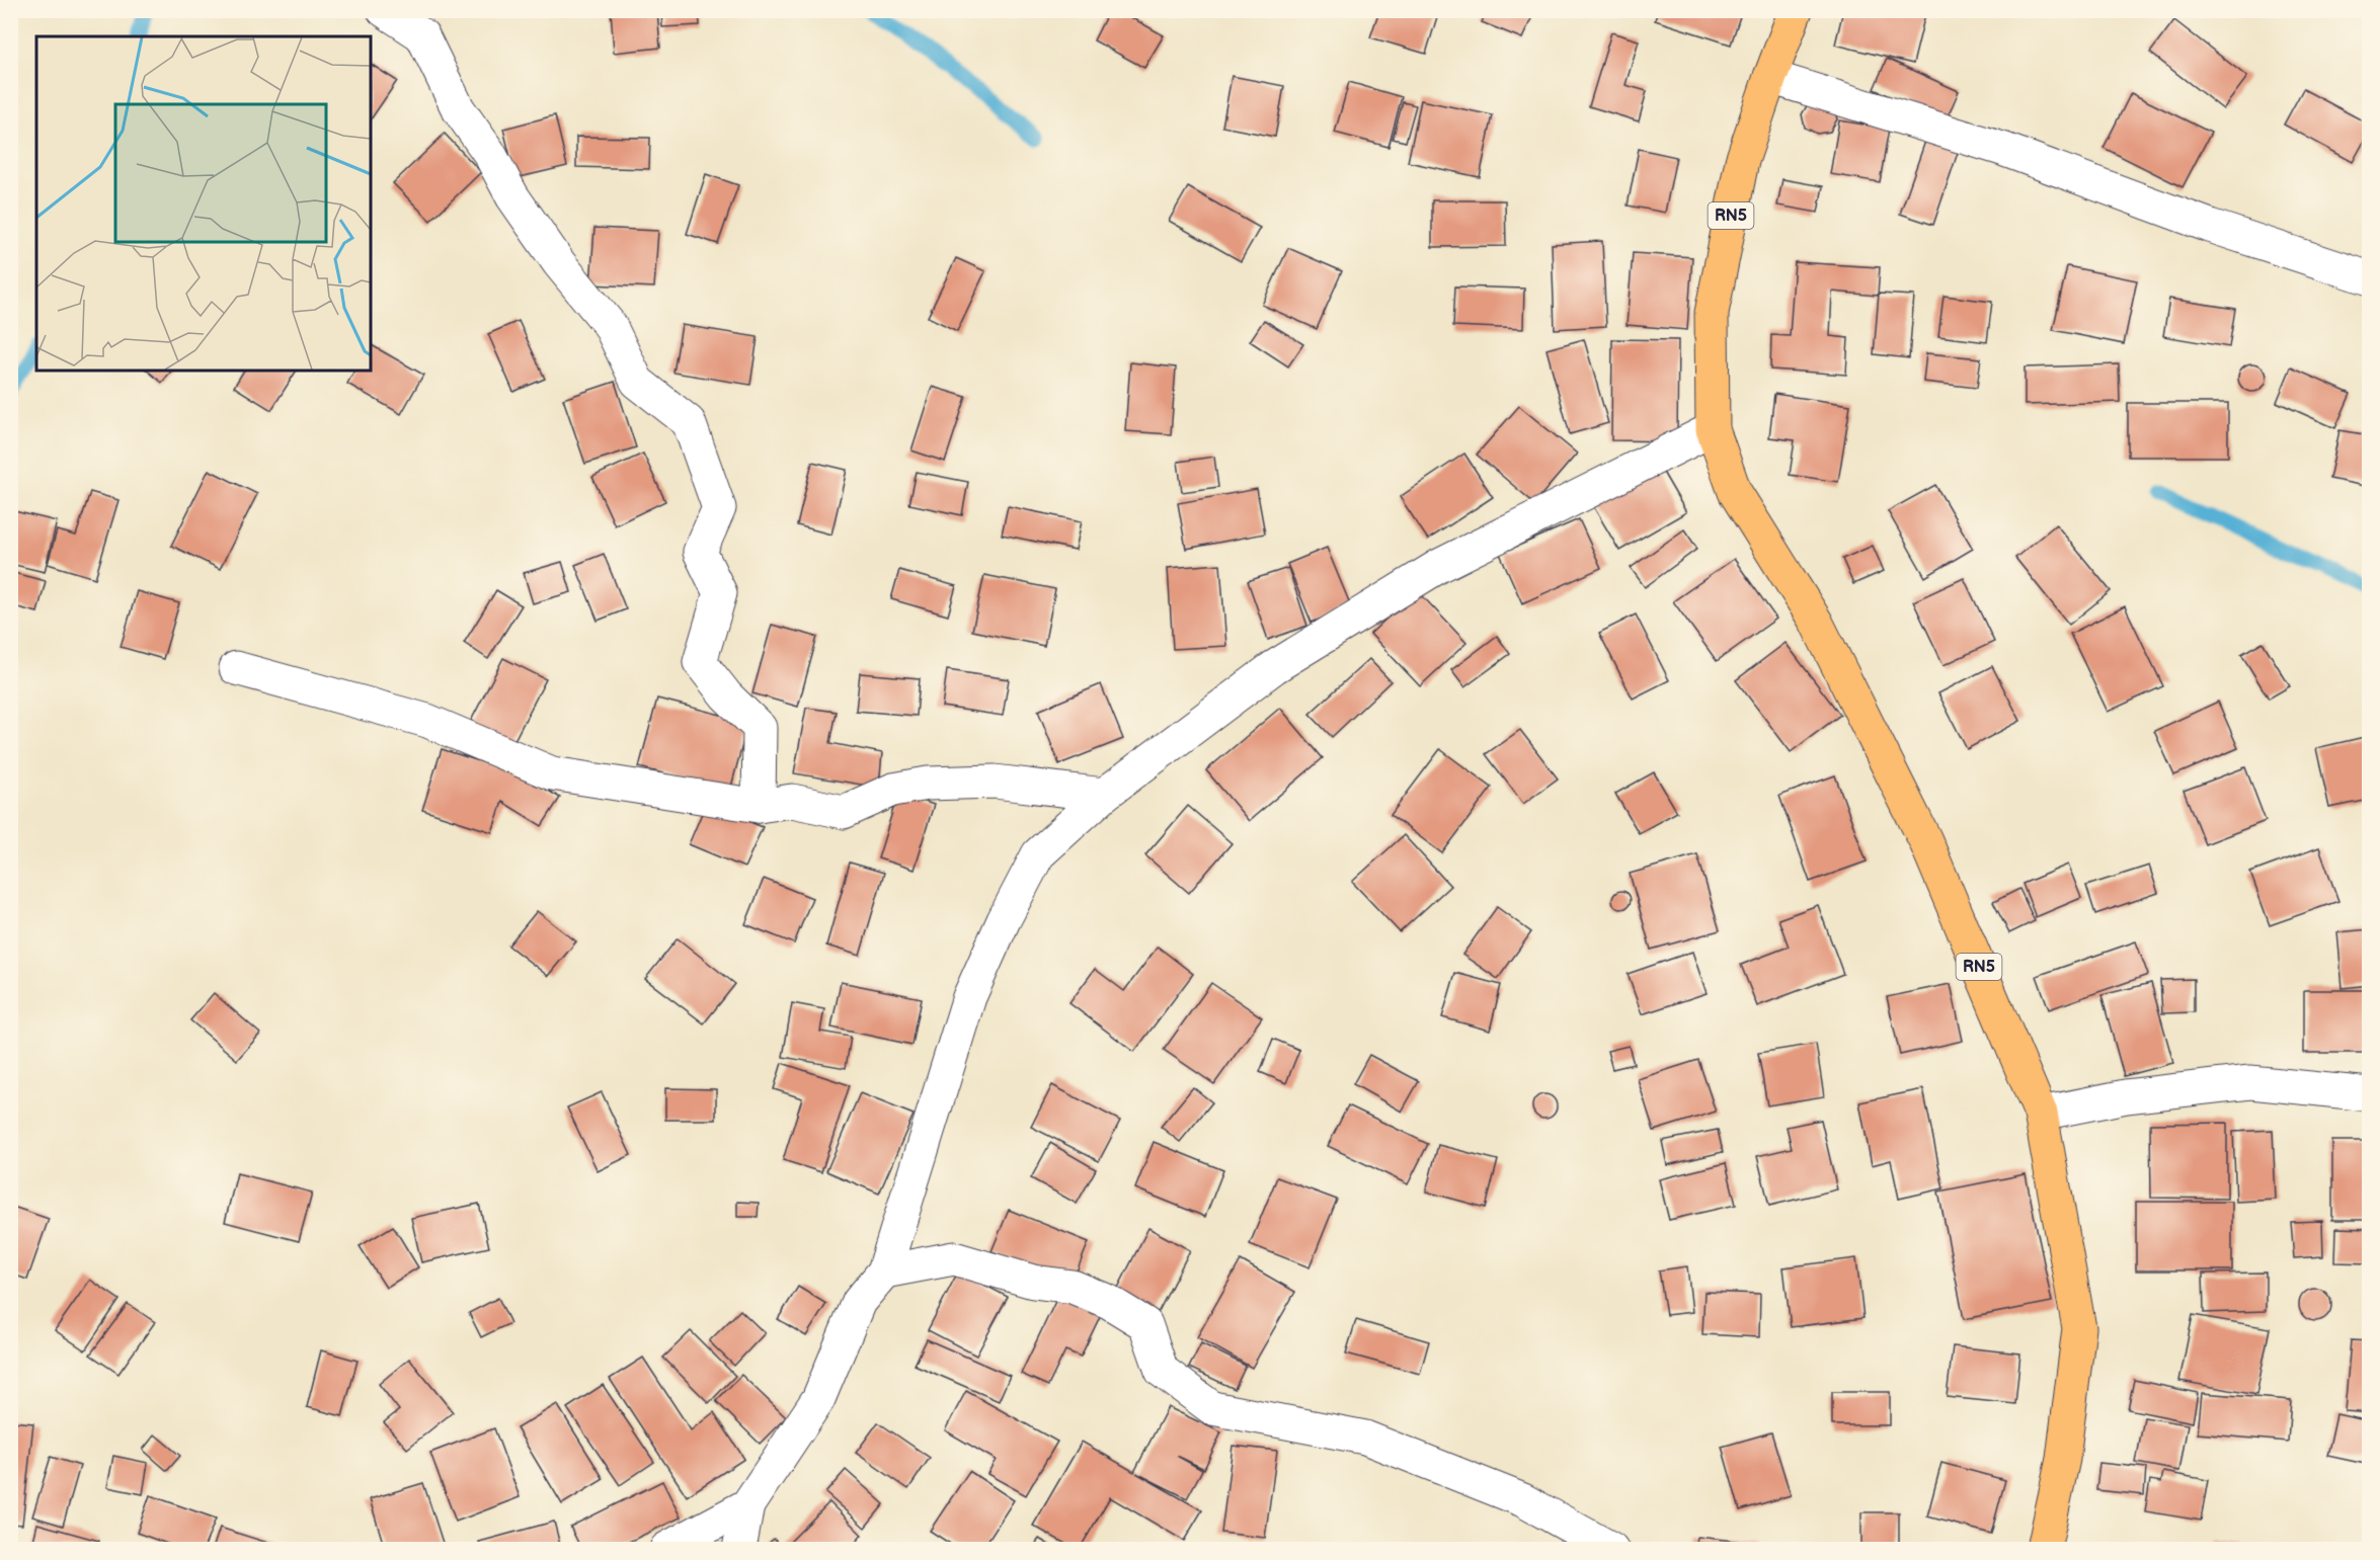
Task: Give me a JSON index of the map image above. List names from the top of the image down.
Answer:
{
  "streets": {
    "highway": ["RN5"]
  }
}
